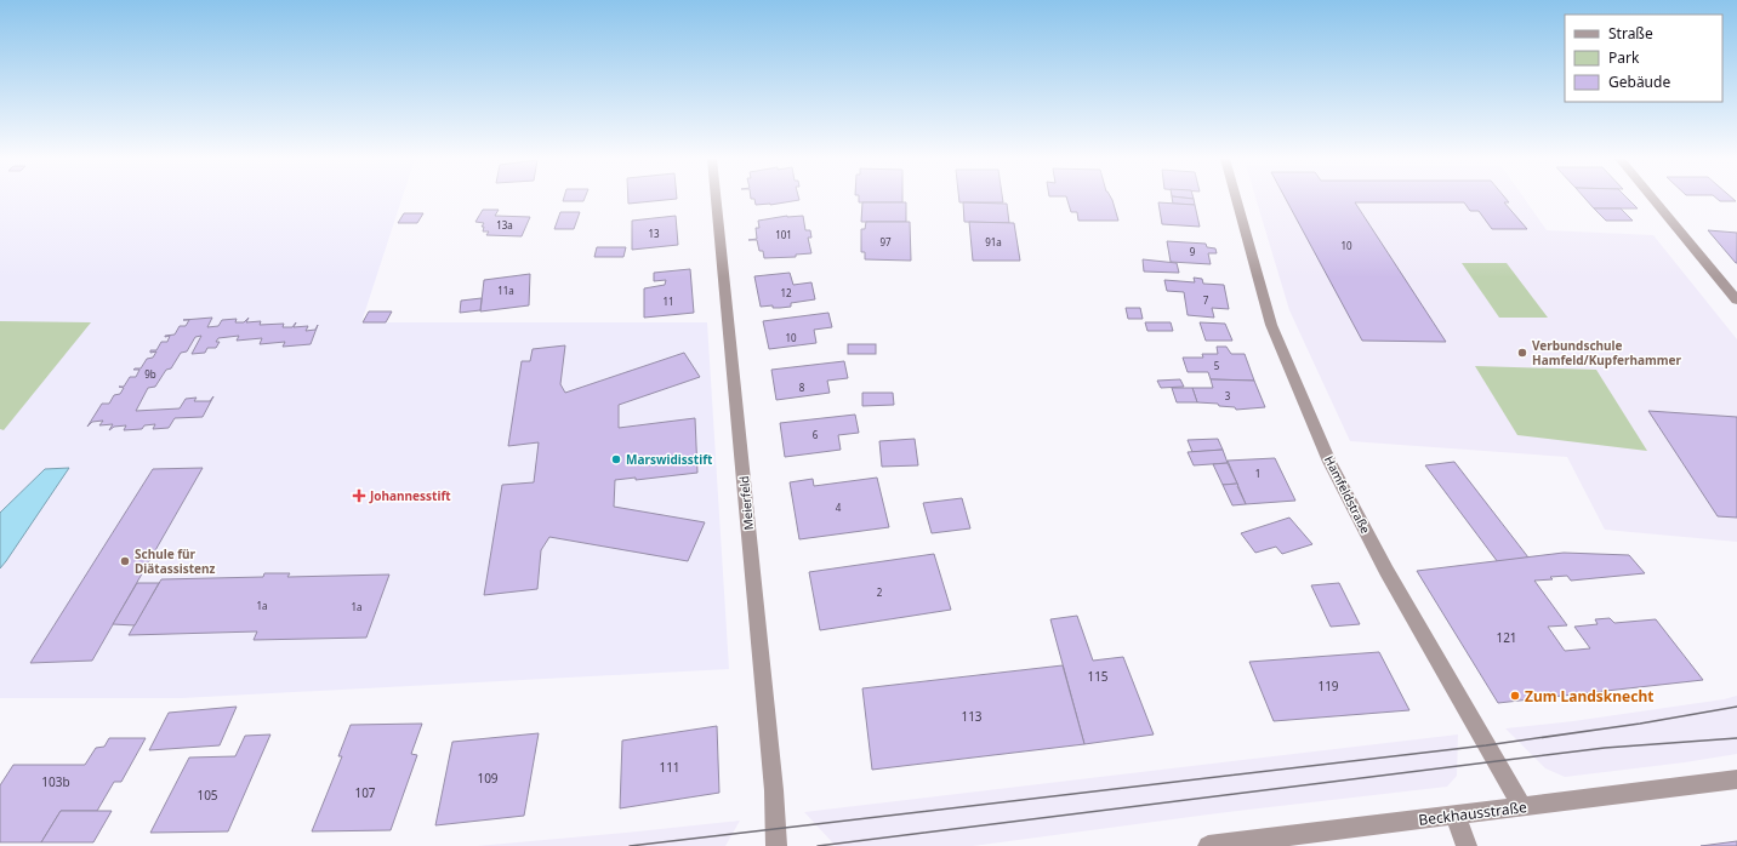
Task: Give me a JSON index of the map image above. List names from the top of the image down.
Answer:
{
  "streets": {
    "street": ["Hamfeldstraße", "Meierfeld", "Beckhausstraße"]
  },
  "crossings": [
    ["Hamfeldstraße", "Beckhausstraße"]
  ],
  "places": {
    "other": [
      "Verbundschule Hamfeld/Kupferhammer",
      "Marswidisstift",
      "Schule für Diätassistenz",
      "Zum Landsknecht"
    ],
    "health": ["Johannesstift"]
  },
  "house_numbers": [
    "13a",
    "13",
    "101",
    "97",
    "91a",
    "10",
    "9",
    "11a",
    "12",
    "7",
    "11",
    "10",
    "5",
    "9b",
    "8",
    "3",
    "6",
    "1",
    "4",
    "2",
    "1a",
    "1a",
    "121",
    "115",
    "119",
    "113",
    "111",
    "109",
    "103b",
    "107",
    "105"
  ],
  "legend": ["Straße", "Park", "Gebäude"]
}
